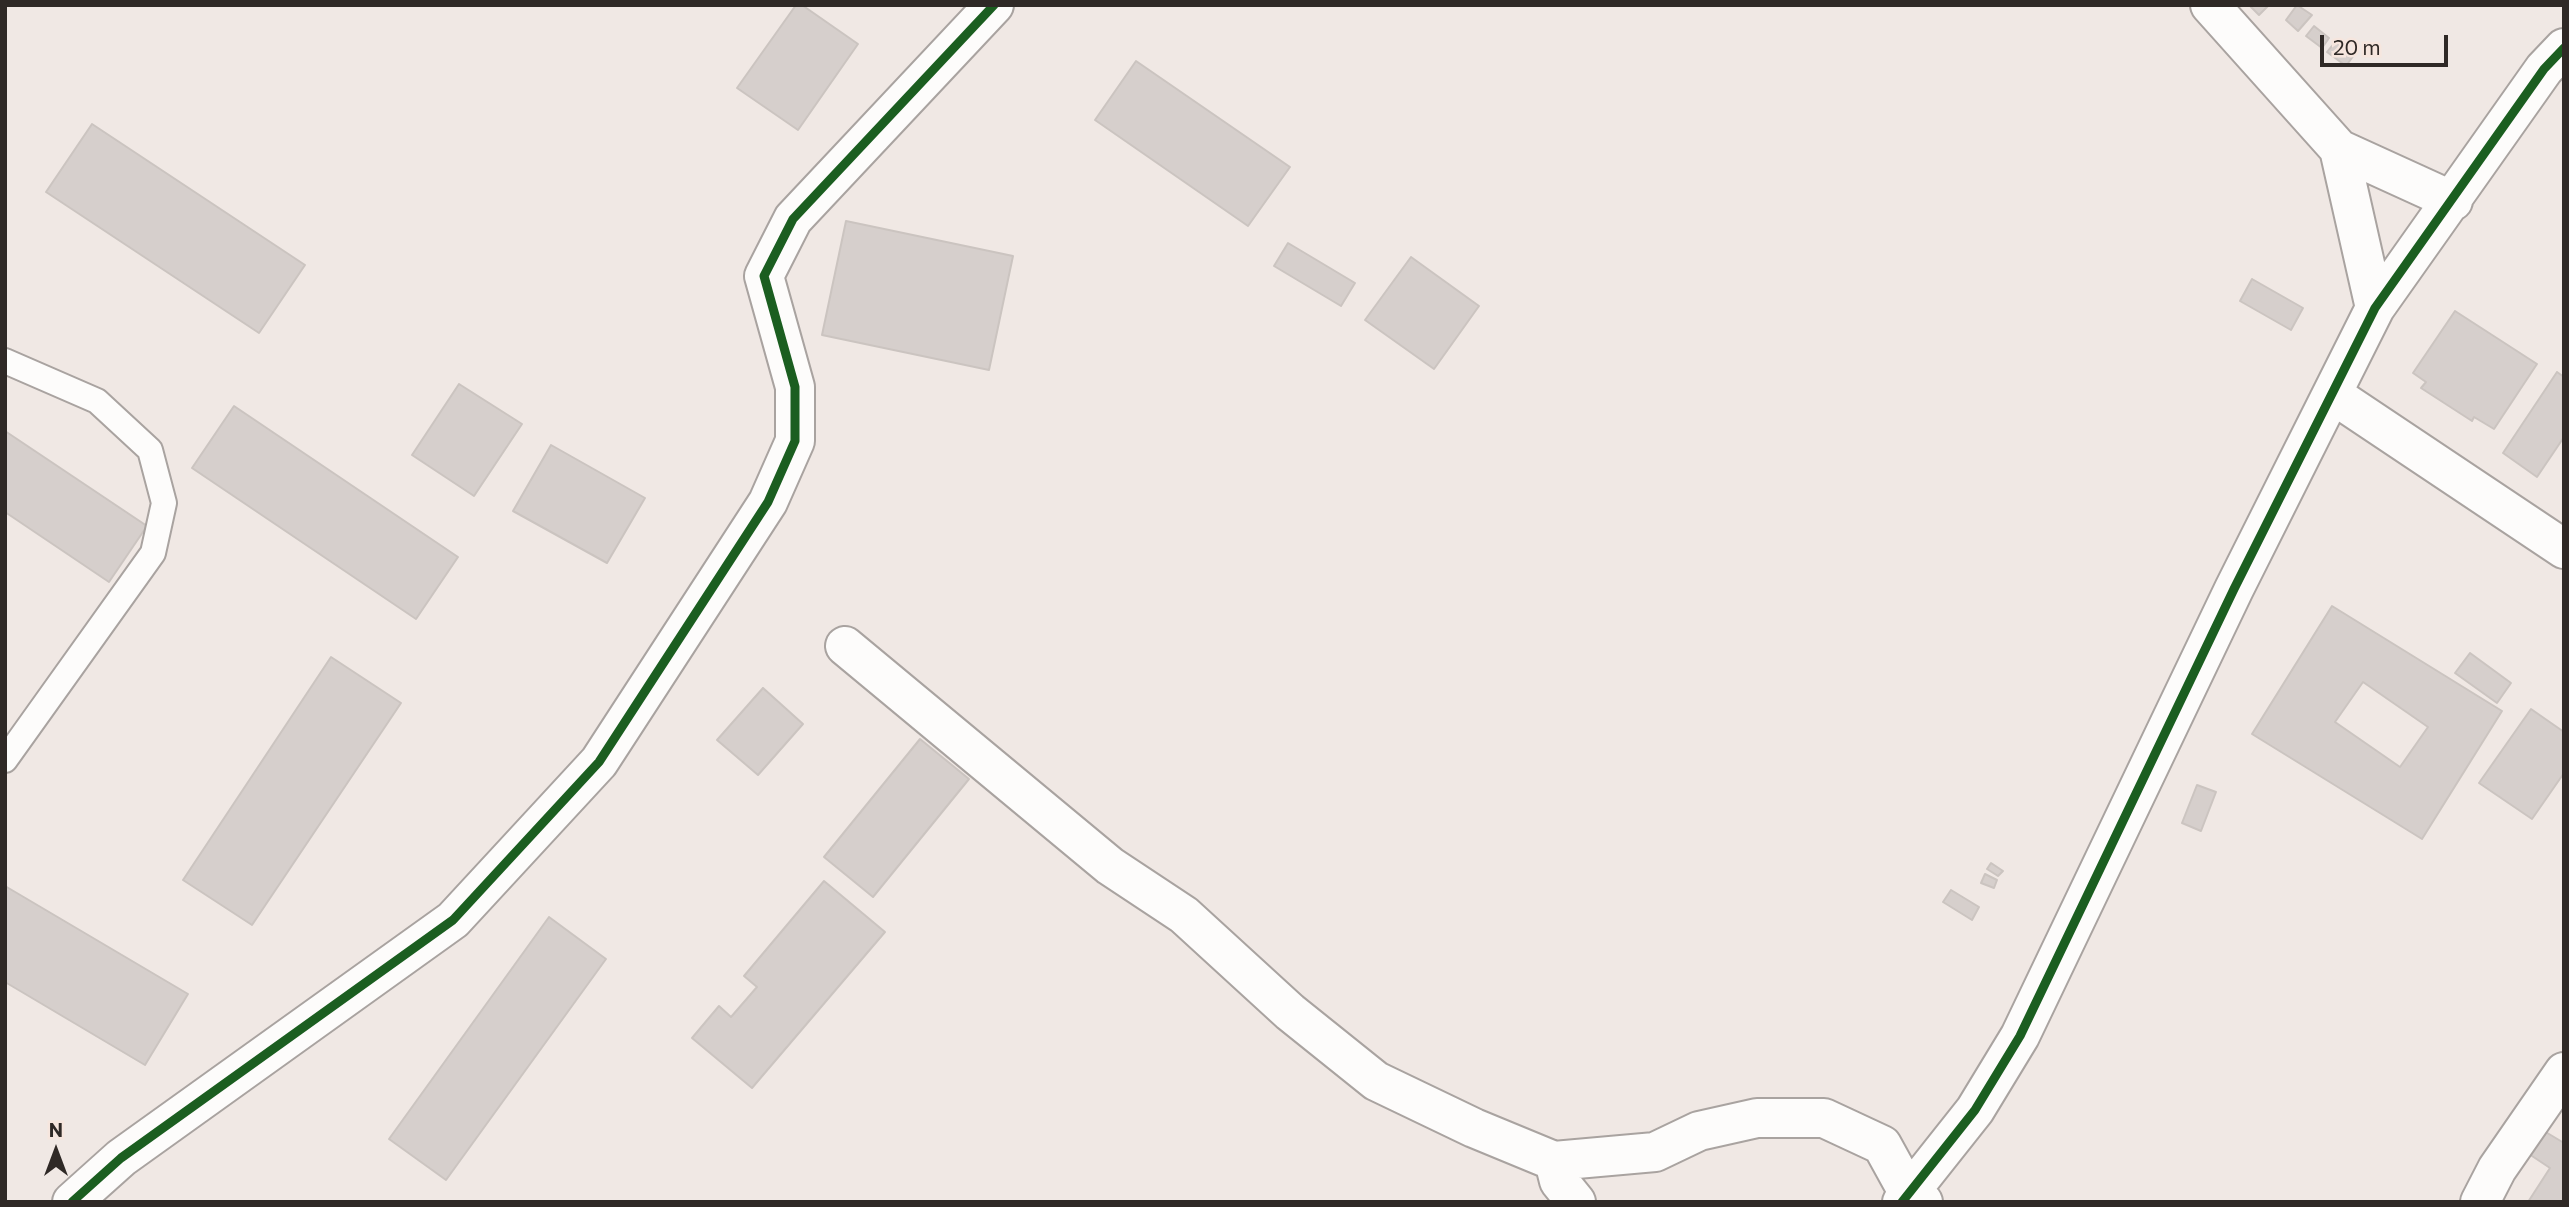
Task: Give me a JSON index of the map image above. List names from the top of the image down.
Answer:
{
  "scale_bar": "20 m",
  "north": "top"
}
